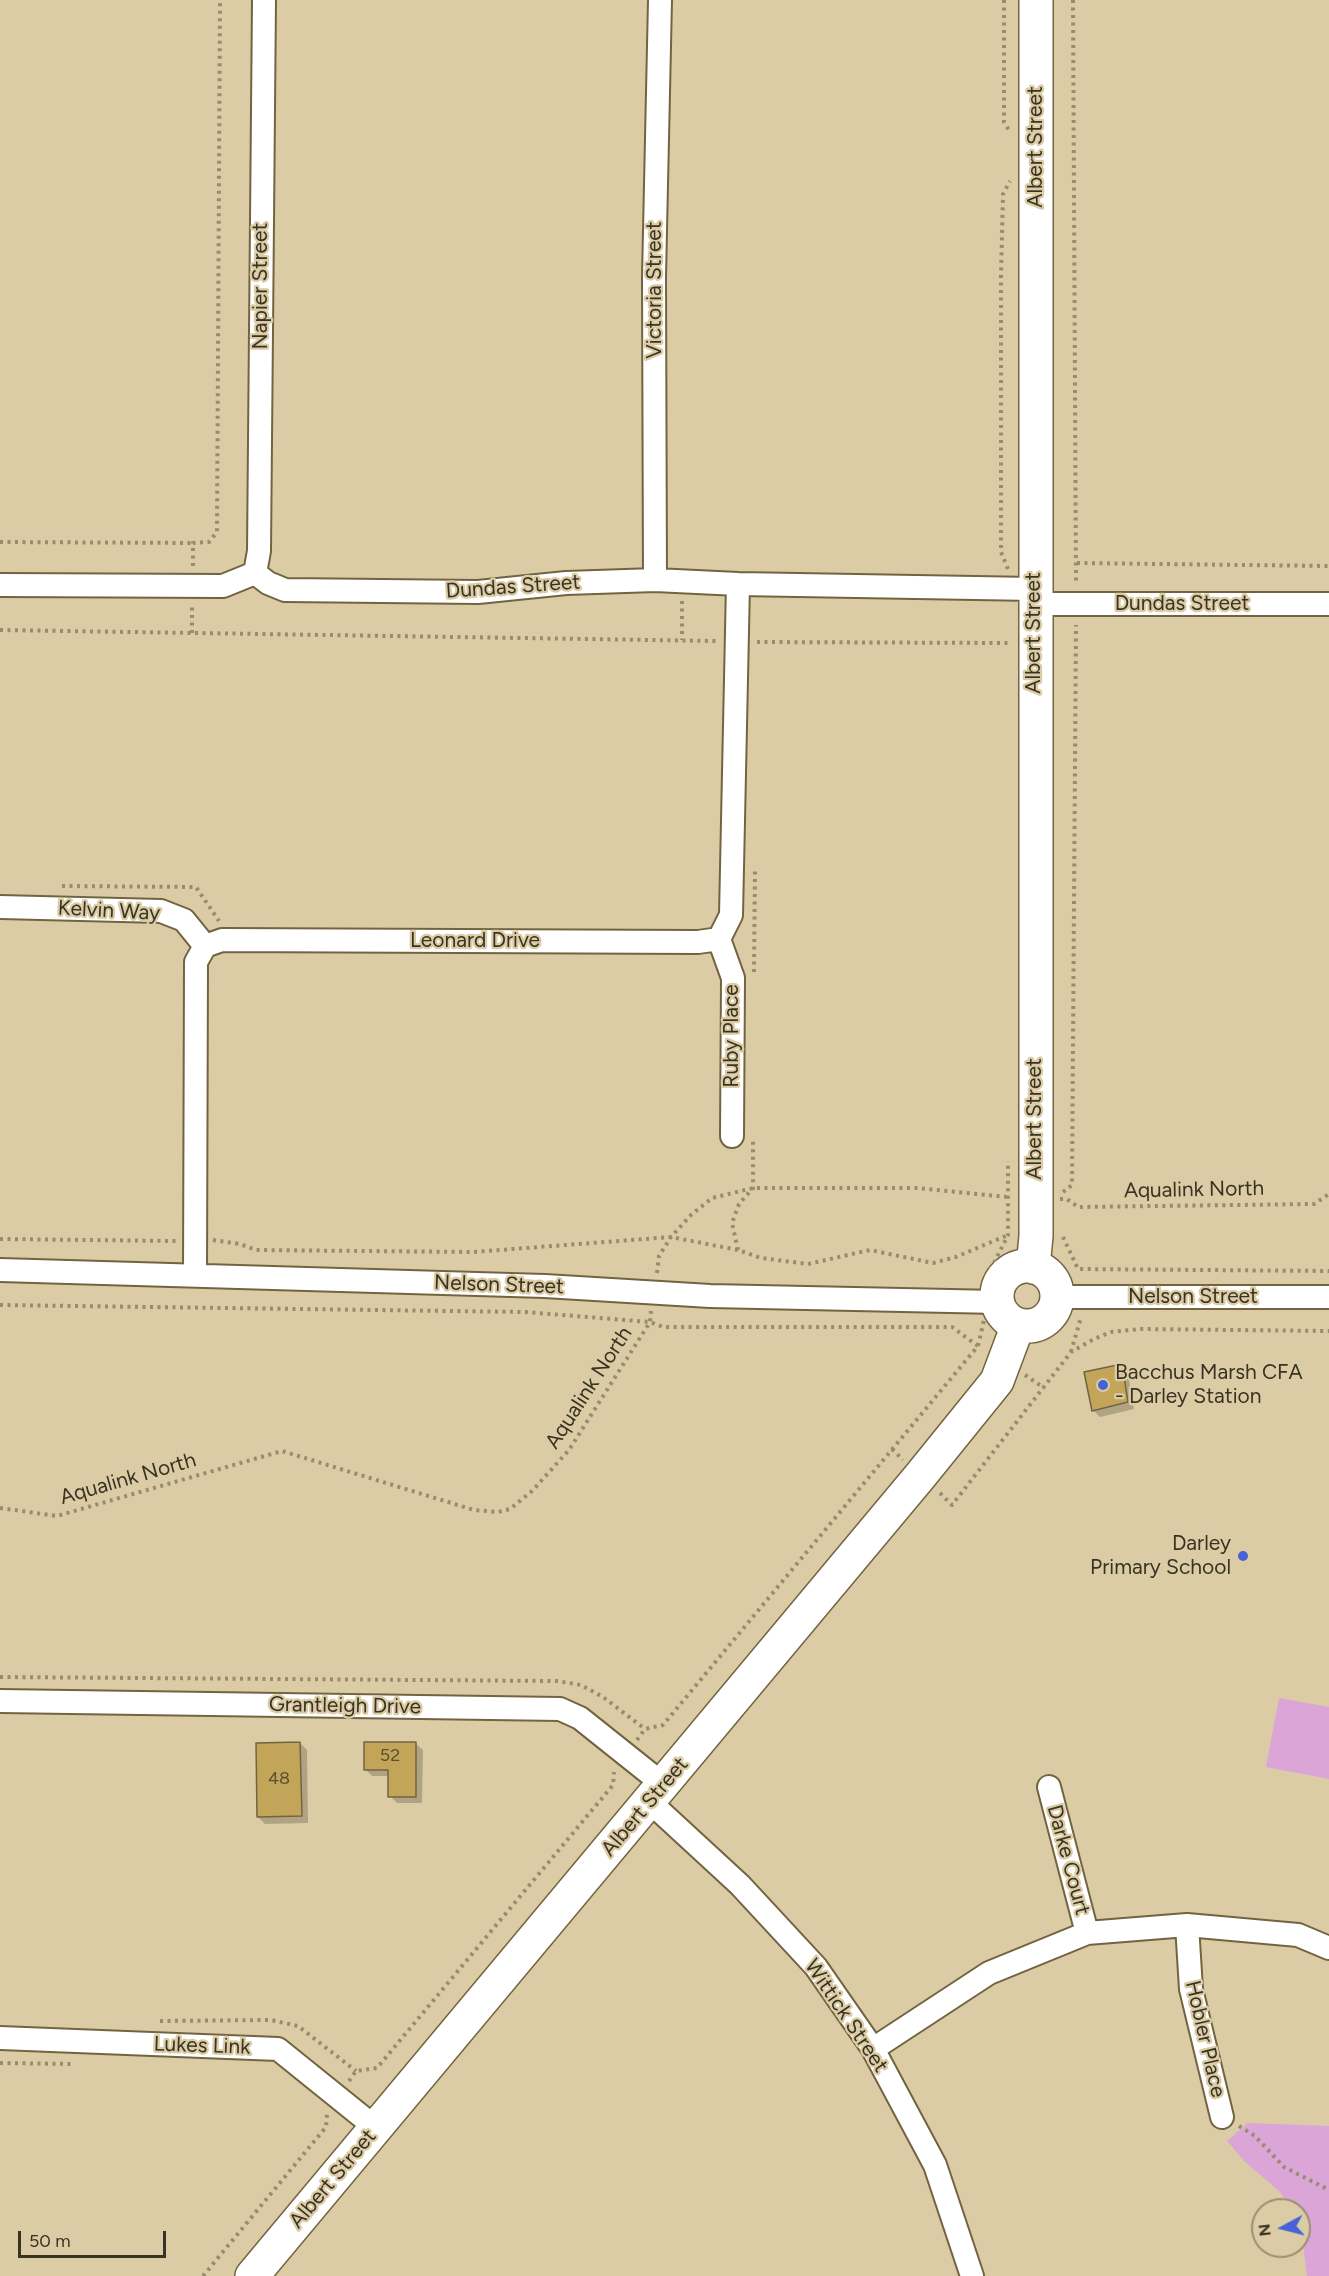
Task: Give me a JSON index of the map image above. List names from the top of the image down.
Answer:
{
  "streets": {
    "street": [
      "Albert Street",
      "Napier Street",
      "Victoria Street",
      "Dundas Street",
      "Kelvin Way",
      "Leonard Drive",
      "Ruby Place",
      "Nelson Street",
      "Grantleigh Drive",
      "Darke Court",
      "Wittick Street",
      "Hobler Place",
      "Lukes Link"
    ],
    "path": ["Aqualink North"]
  },
  "crossings": [
    ["Albert Street", "Dundas Street"],
    ["Albert Street", "Nelson Street"],
    ["Albert Street", "Grantleigh Drive"],
    ["Albert Street", "Wittick Street"],
    ["Albert Street", "Lukes Link"],
    ["Napier Street", "Dundas Street"],
    ["Victoria Street", "Dundas Street"],
    ["Kelvin Way", "Leonard Drive"],
    ["Leonard Drive", "Ruby Place"],
    ["Aqualink North", "Nelson Street"],
    ["Grantleigh Drive", "Wittick Street"]
  ],
  "places": ["Bacchus Marsh CFA - Darley Station", "Darley Primary School"],
  "house_numbers": ["52", "48"],
  "scale_bar": "50 m",
  "north": "left"
}
